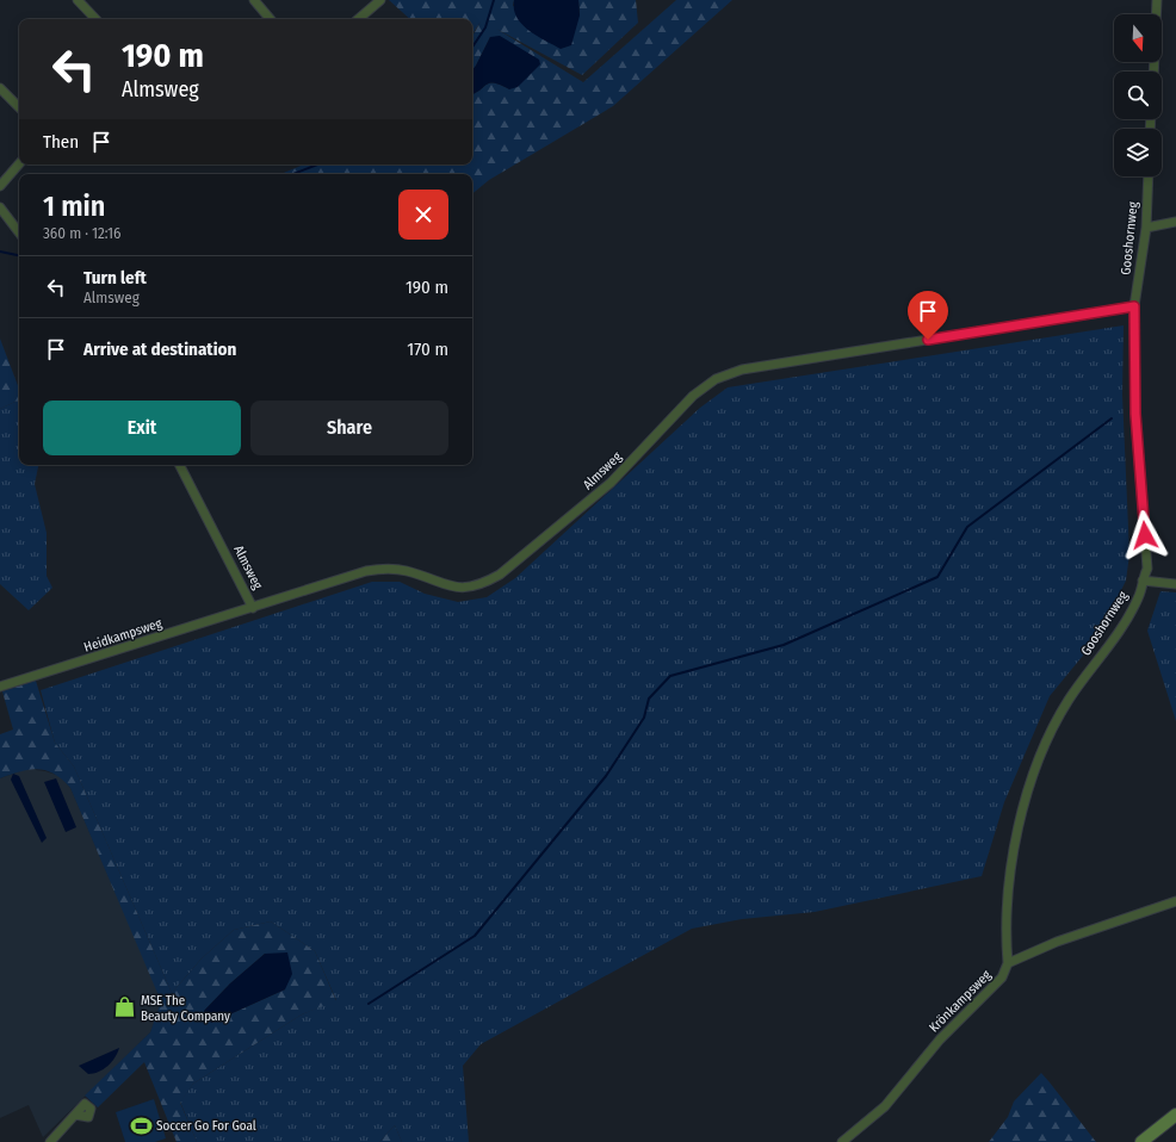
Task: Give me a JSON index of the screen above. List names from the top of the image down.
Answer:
{
  "streets": {
    "street": [
      "Gooshornweg",
      "Almsweg",
      "Heidkampsweg",
      "Krönkampsweg"
    ]
  },
  "crossings": [
    ["Gooshornweg", "Almsweg"],
    ["Gooshornweg", "Krönkampsweg"],
    ["Almsweg", "Heidkampsweg"]
  ],
  "places": {
    "shop": ["MSE The Beauty Company"],
    "sports": ["Soccer Go For Goal"]
  },
  "north": "bottom",
  "page": {
    "turn": ["190 m", "Almsweg"],
    "then": "Then",
    "heading": ["1 min", "360 m · 12:16"],
    "list": [
      {
        "name": "Turn left",
        "note": "Almsweg",
        "value": "190 m"
      },
      {
        "name": "Arrive at destination",
        "value": "170 m"
      }
    ],
    "buttons": ["Exit", "Share"]
  }
}
